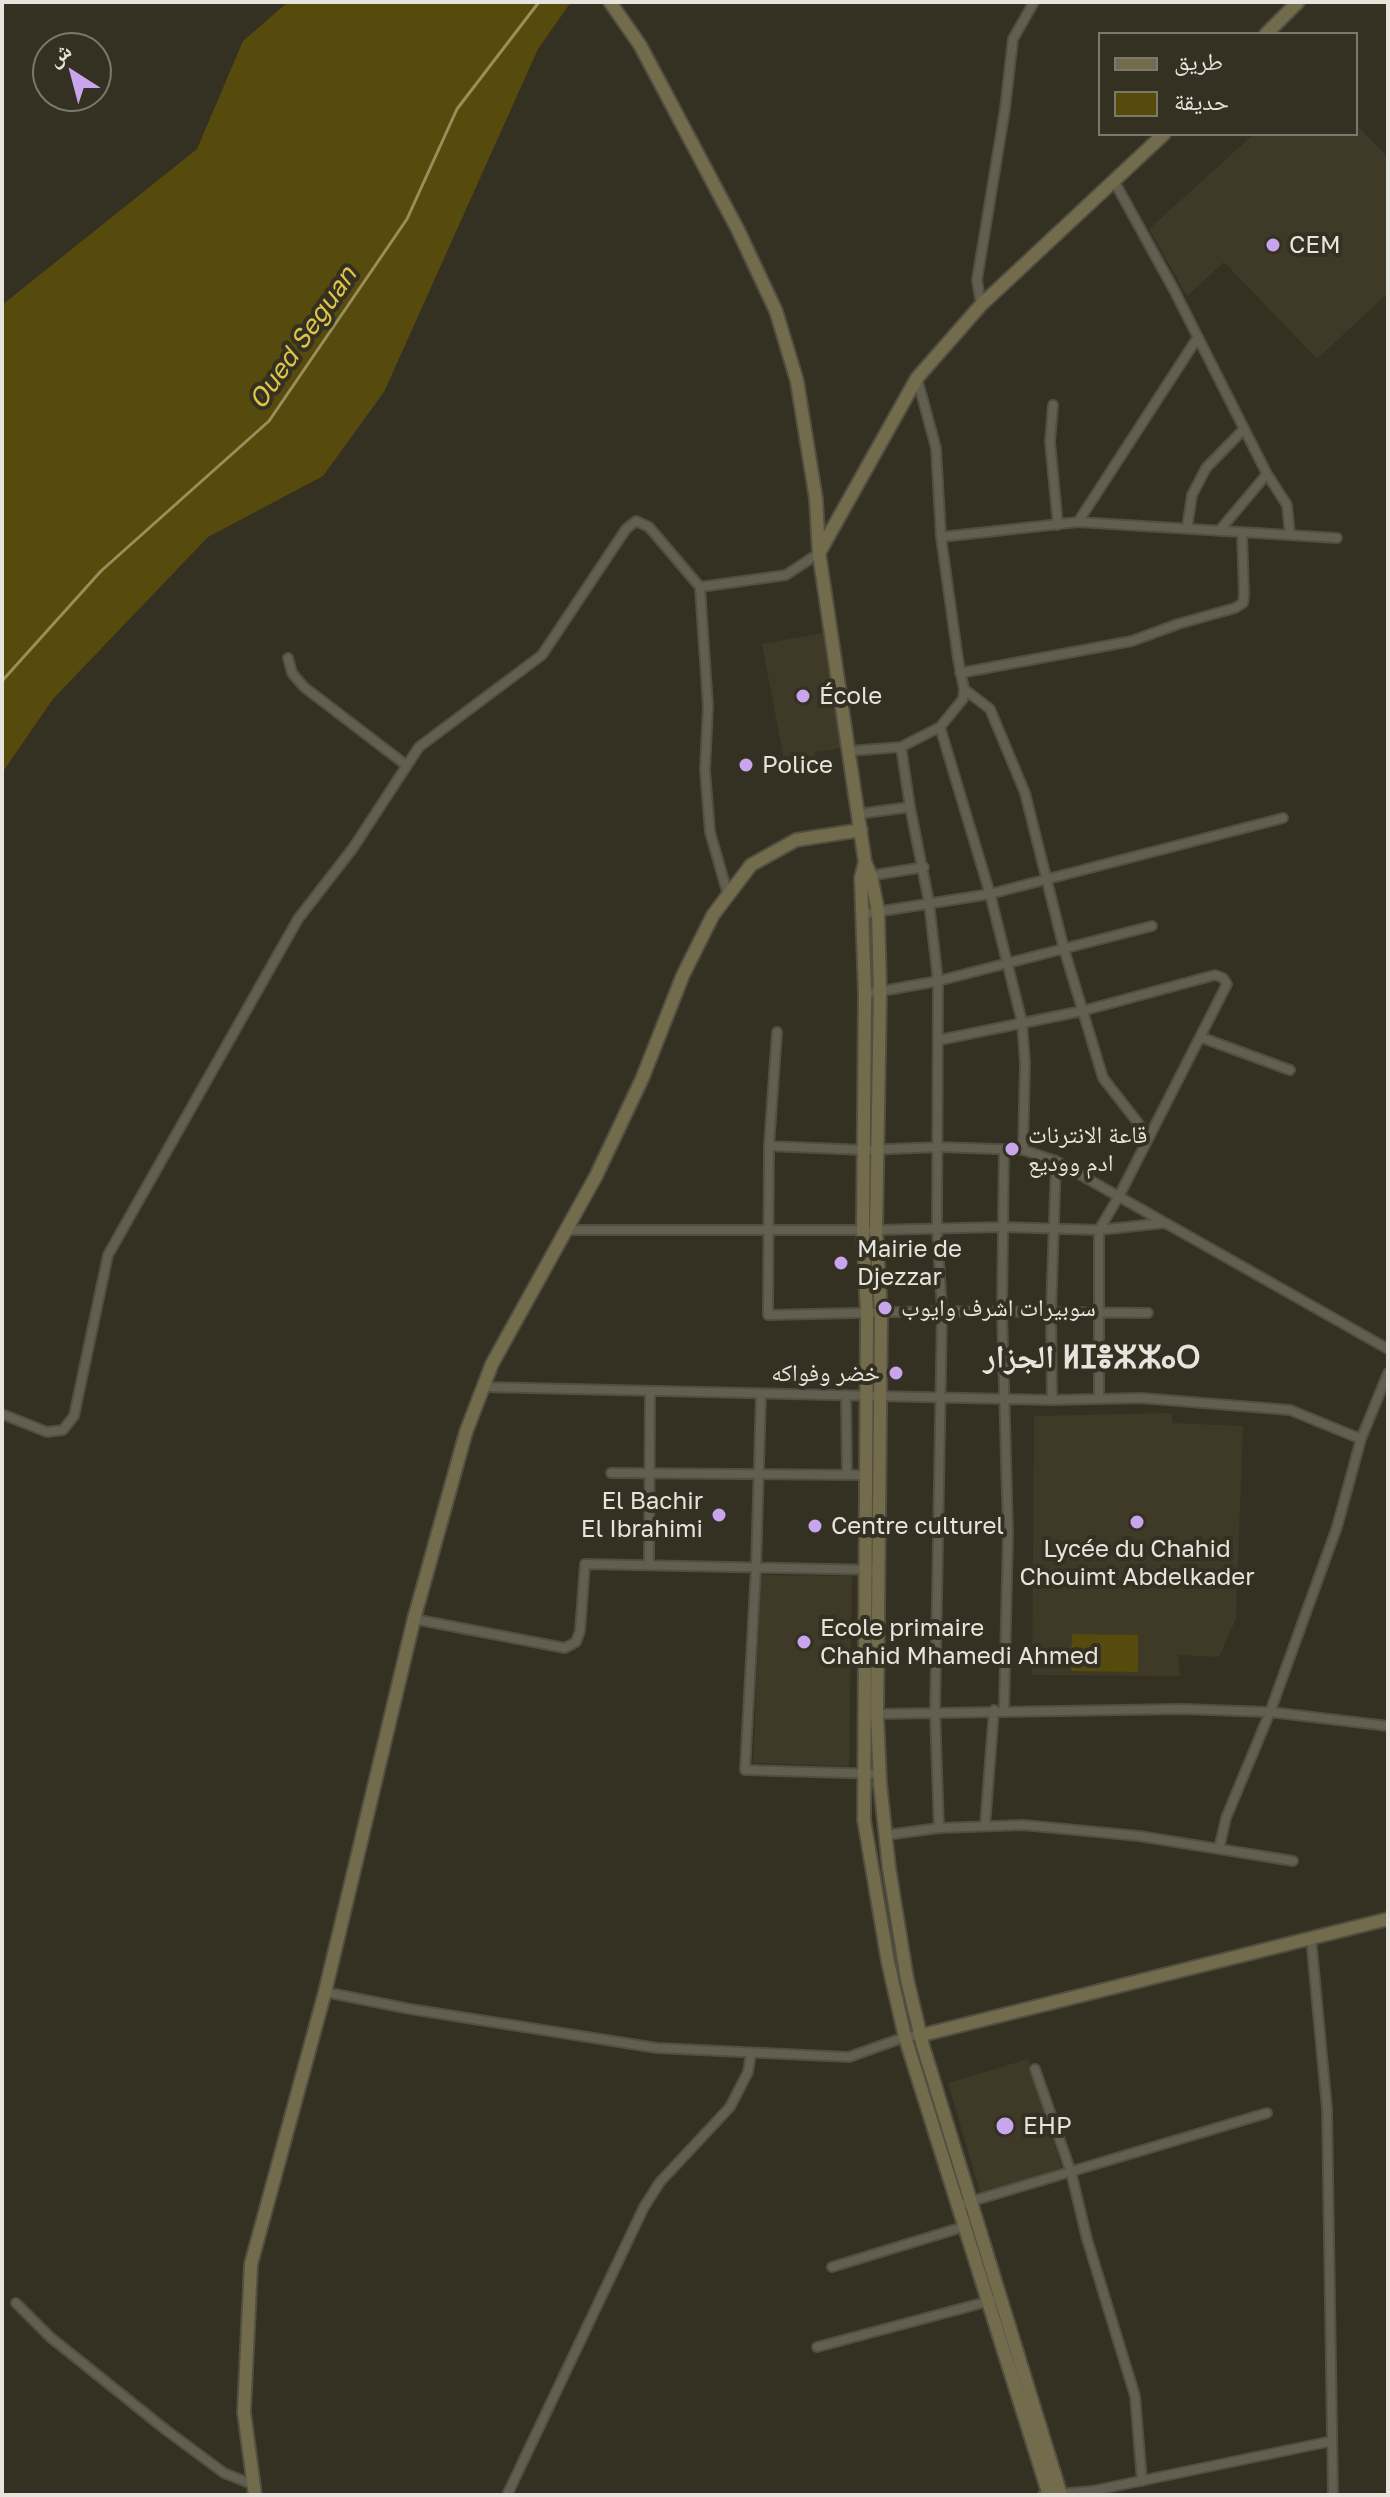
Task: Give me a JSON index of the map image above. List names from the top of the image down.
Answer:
{
  "districts": ["الجزار ⵍⵊⴻⵣⵣⴰⵔ"],
  "water": ["Oued Seguan"],
  "places": [
    "CEM",
    "École",
    "Police",
    "قاعة الانترنات ادم ووديع",
    "Mairie de Djezzar",
    "سوبيرات اشرف وايوب",
    "خضر وفواكه",
    "El Bachir El Ibrahimi",
    "Lycée du Chahid Chouimt Abdelkader",
    "Centre culturel",
    "Ecole primaire Chahid Mhamedi Ahmed",
    "EHP"
  ],
  "legend": ["طريق", "حديقة"],
  "north": "top left"
}
